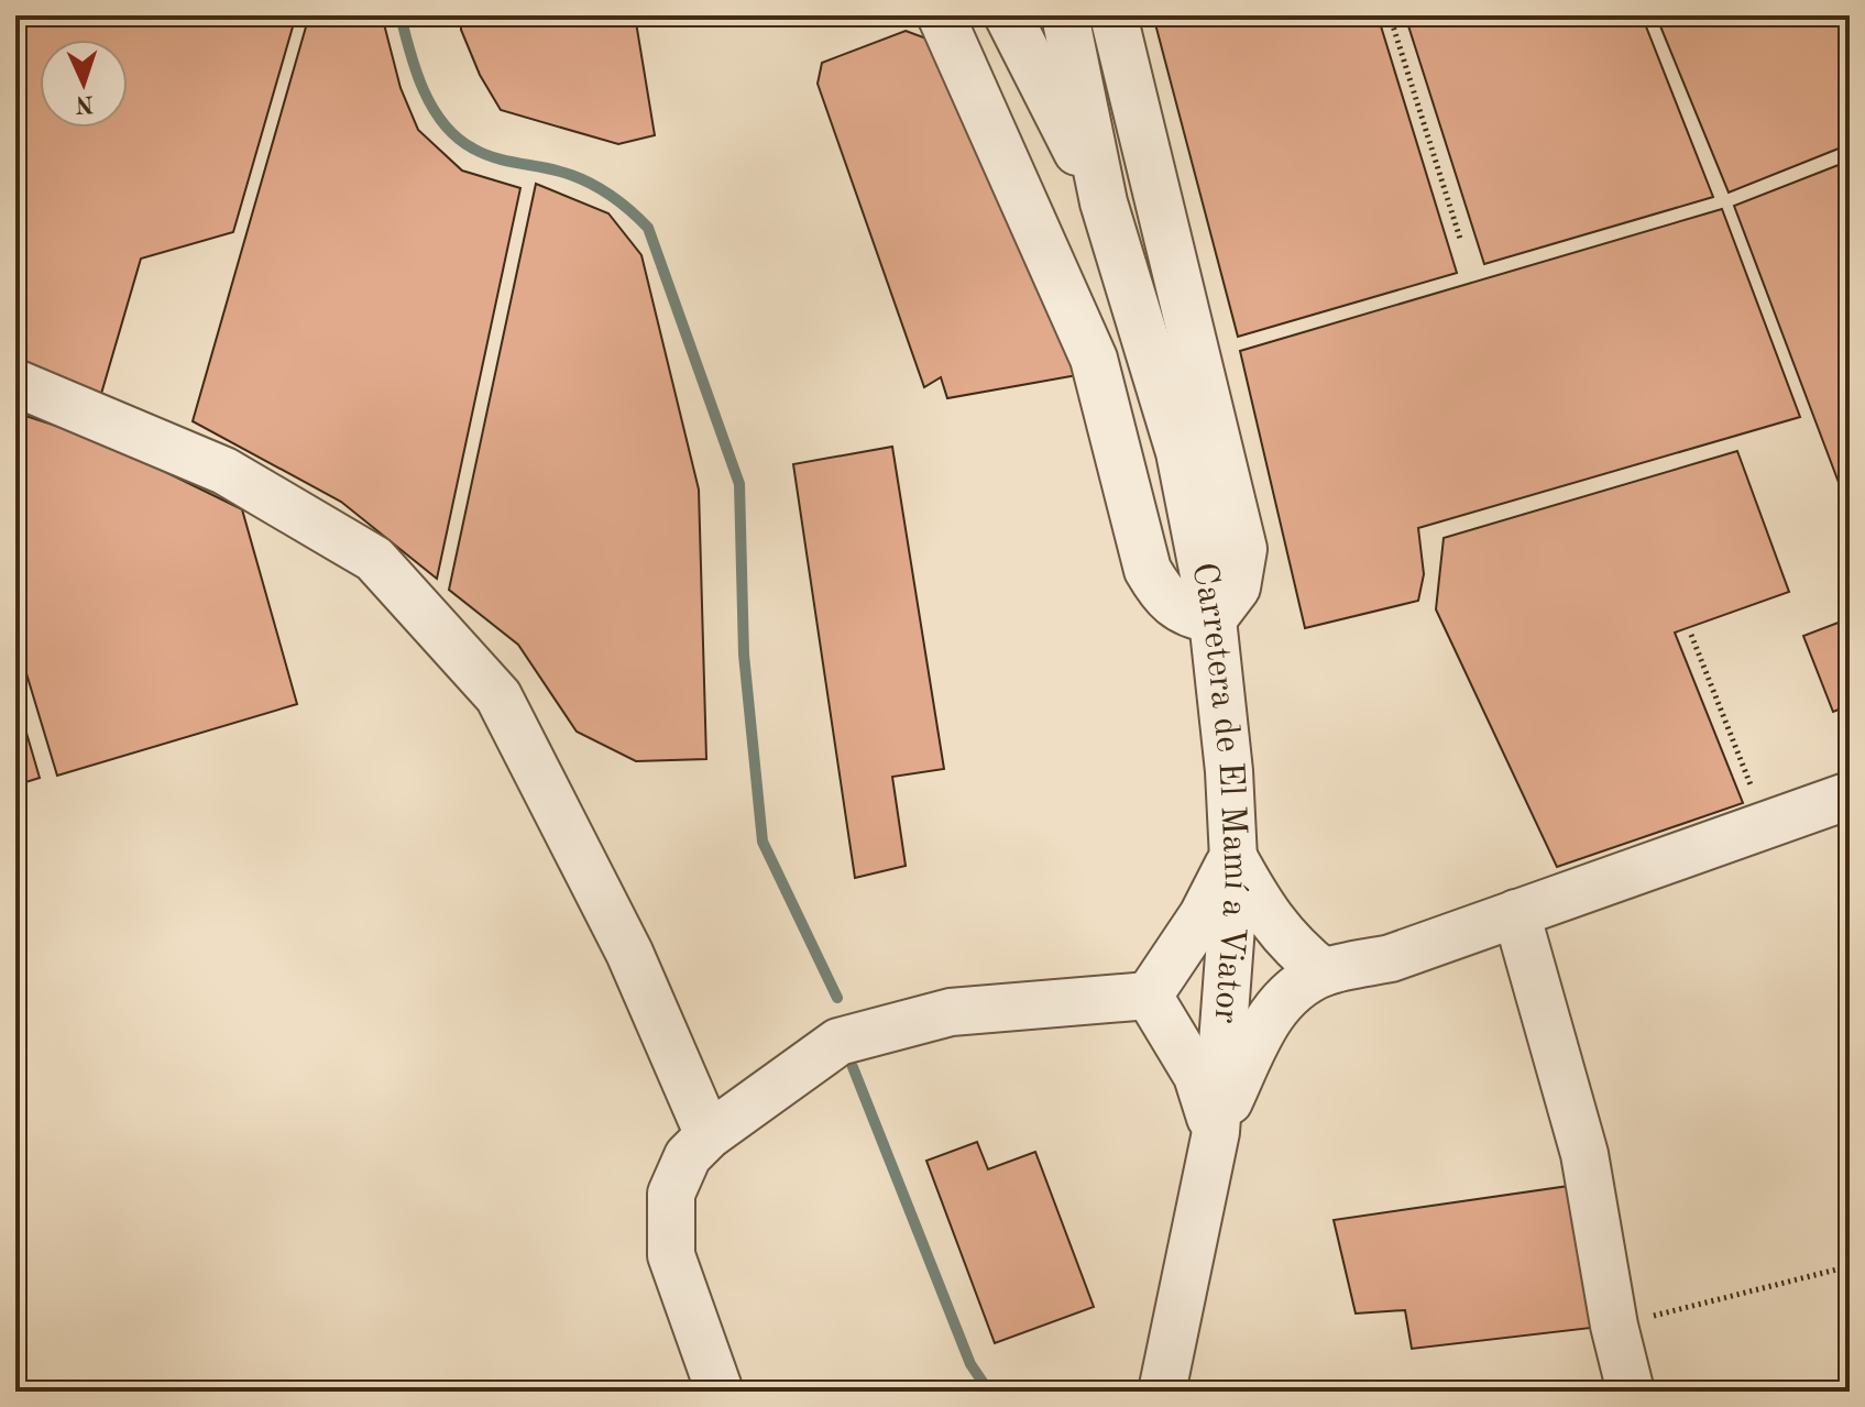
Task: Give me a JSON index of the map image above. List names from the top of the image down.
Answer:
{
  "streets": {
    "street": ["Carretera de El Mamí a Viator"]
  },
  "north": "bottom"
}
